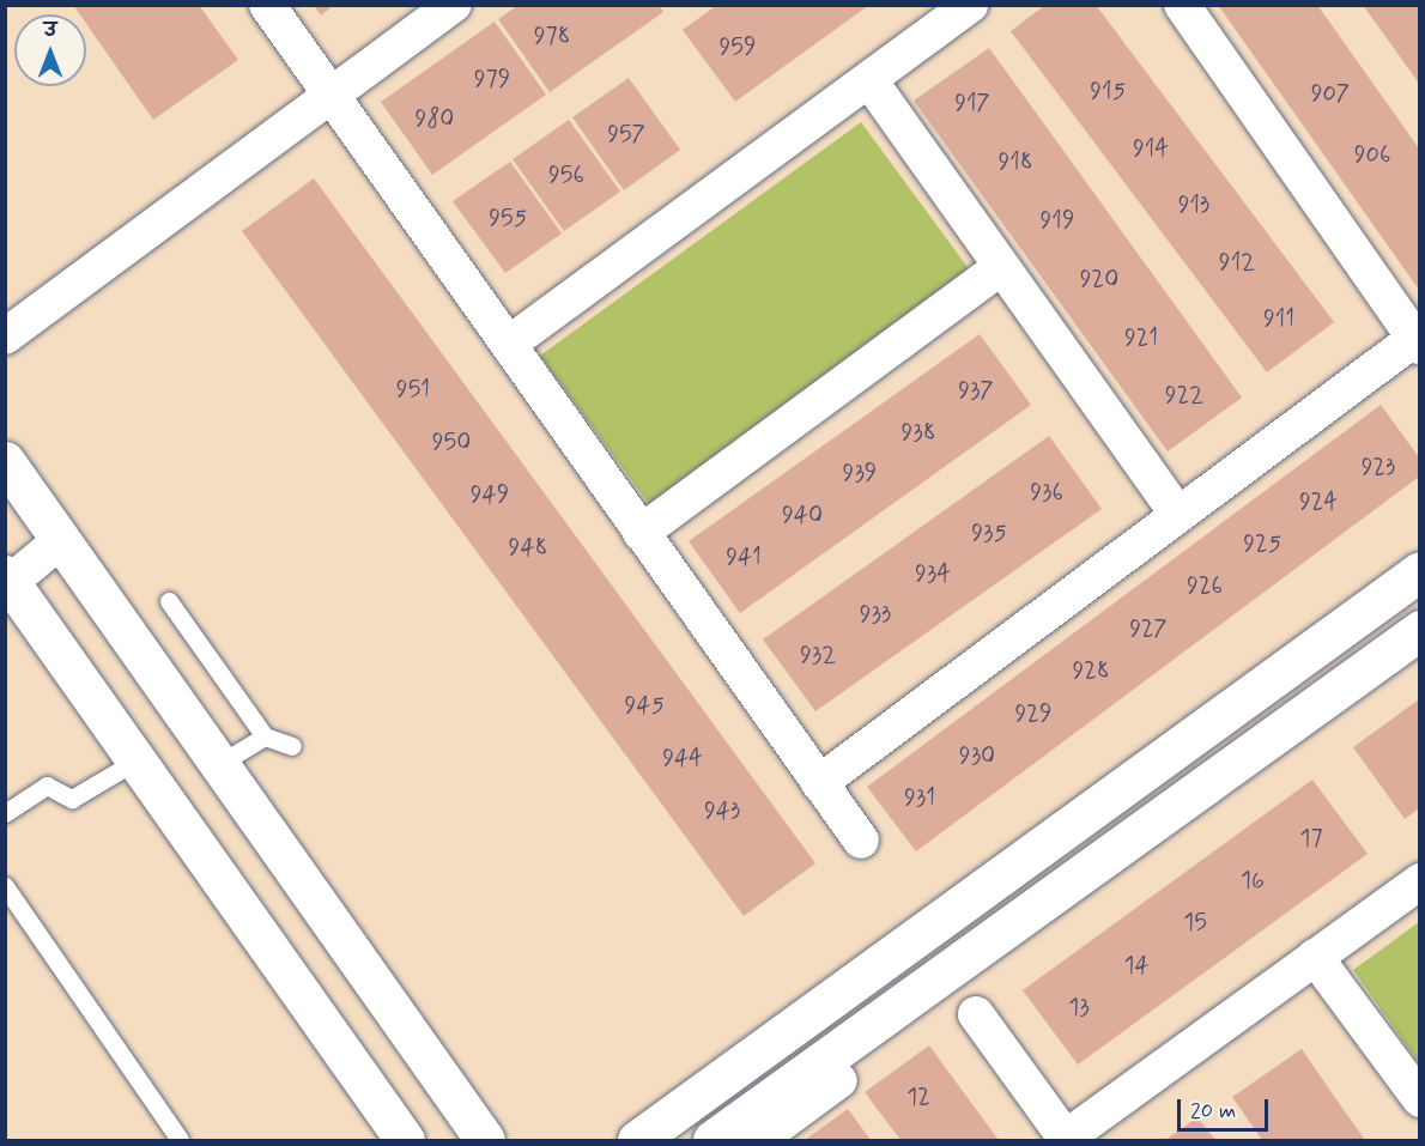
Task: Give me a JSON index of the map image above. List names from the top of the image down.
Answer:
{
  "house_numbers": [
    "978",
    "959",
    "979",
    "915",
    "907",
    "917",
    "980",
    "957",
    "914",
    "906",
    "918",
    "956",
    "913",
    "955",
    "919",
    "912",
    "920",
    "911",
    "921",
    "951",
    "937",
    "922",
    "938",
    "950",
    "923",
    "939",
    "936",
    "949",
    "924",
    "940",
    "935",
    "925",
    "948",
    "941",
    "934",
    "926",
    "933",
    "927",
    "932",
    "928",
    "945",
    "929",
    "930",
    "944",
    "931",
    "943",
    "17",
    "16",
    "15",
    "14",
    "13",
    "12"
  ],
  "scale_bar": "20 m",
  "north": "top"
}
